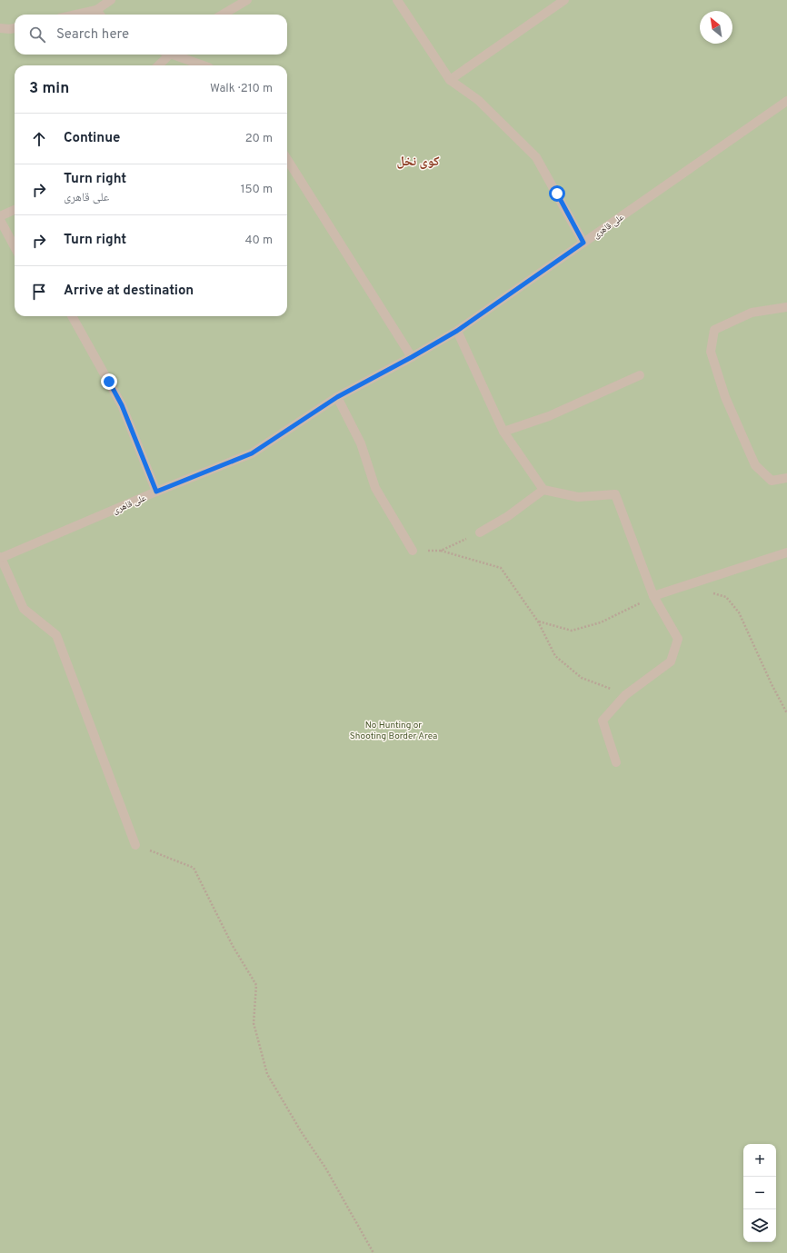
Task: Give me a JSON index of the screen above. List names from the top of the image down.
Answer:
{
  "streets": {
    "street": ["علی قاهری"]
  },
  "districts": ["کوی نخل"],
  "parks": ["No Hunting or Shooting Border Area"],
  "north": "top left",
  "page": {
    "search": "Search here",
    "heading": ["3 min", "Walk · 210 m"],
    "list": [
      ["Continue", "20 m"],
      ["Turn right", "علی قاهری", "150 m"],
      ["Turn right", "40 m"],
      "Arrive at destination"
    ],
    "map_buttons": ["+", "−"]
  }
}
